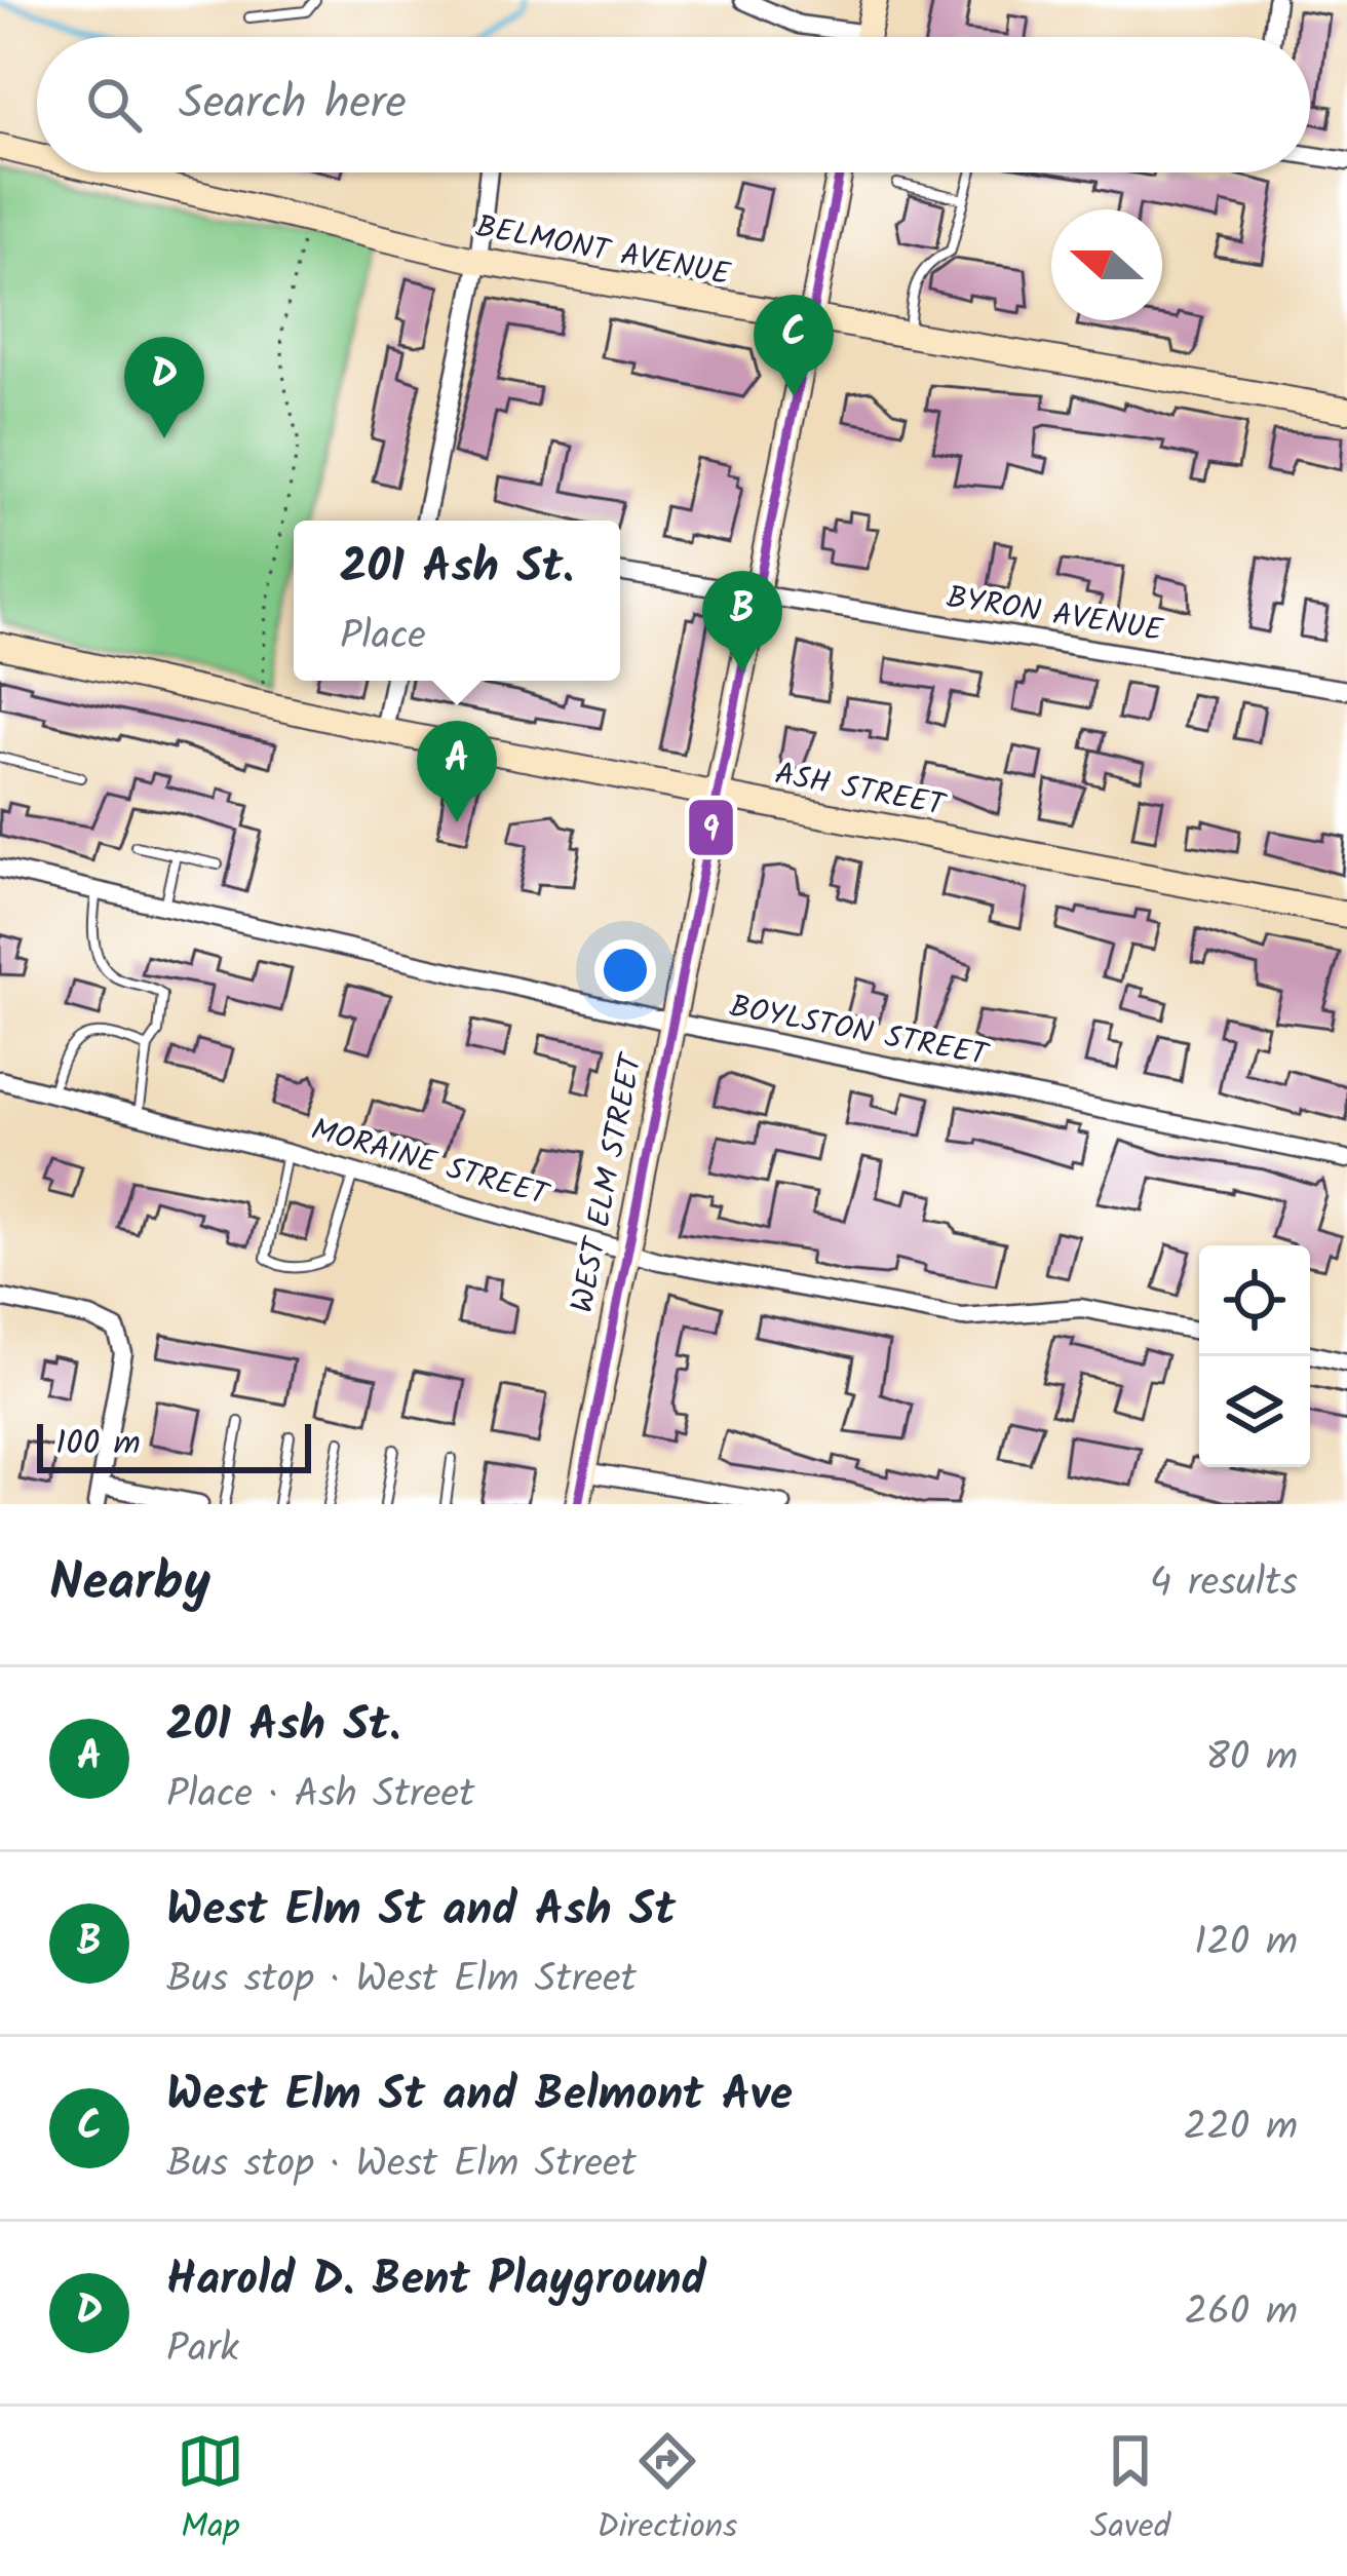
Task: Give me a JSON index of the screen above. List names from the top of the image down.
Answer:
{
  "streets": {
    "street": [
      "BELMONT AVENUE",
      "BYRON AVENUE",
      "ASH STREET",
      "BOYLSTON STREET",
      "MORAINE STREET",
      "WEST ELM STREET"
    ]
  },
  "crossings": [
    ["BELMONT AVENUE", "WEST ELM STREET"],
    ["BYRON AVENUE", "WEST ELM STREET"],
    ["ASH STREET", "WEST ELM STREET"],
    ["BOYLSTON STREET", "WEST ELM STREET"],
    ["MORAINE STREET", "WEST ELM STREET"]
  ],
  "lines": ["transit line 9"],
  "scale_bar": "100 m",
  "north": "left",
  "page": {
    "search": "Search here",
    "pins": [
      "C",
      "D",
      "B",
      "A"
    ],
    "popup": ["201 Ash St.", "Place"],
    "scale": "100 m",
    "heading": ["Nearby", "4 results"],
    "list": [
      {
        "mark": "A",
        "name": "201 Ash St.",
        "note": "Place · Ash Street",
        "value": "80 m"
      },
      {
        "mark": "B",
        "name": "West Elm St and Ash St",
        "note": "Bus stop · West Elm Street",
        "value": "120 m"
      },
      {
        "mark": "C",
        "name": "West Elm St and Belmont Ave",
        "note": "Bus stop · West Elm Street",
        "value": "220 m"
      },
      {
        "mark": "D",
        "name": "Harold D. Bent Playground",
        "note": "Park",
        "value": "260 m"
      }
    ],
    "nav": ["Map", "Directions", "Saved"]
  }
}
